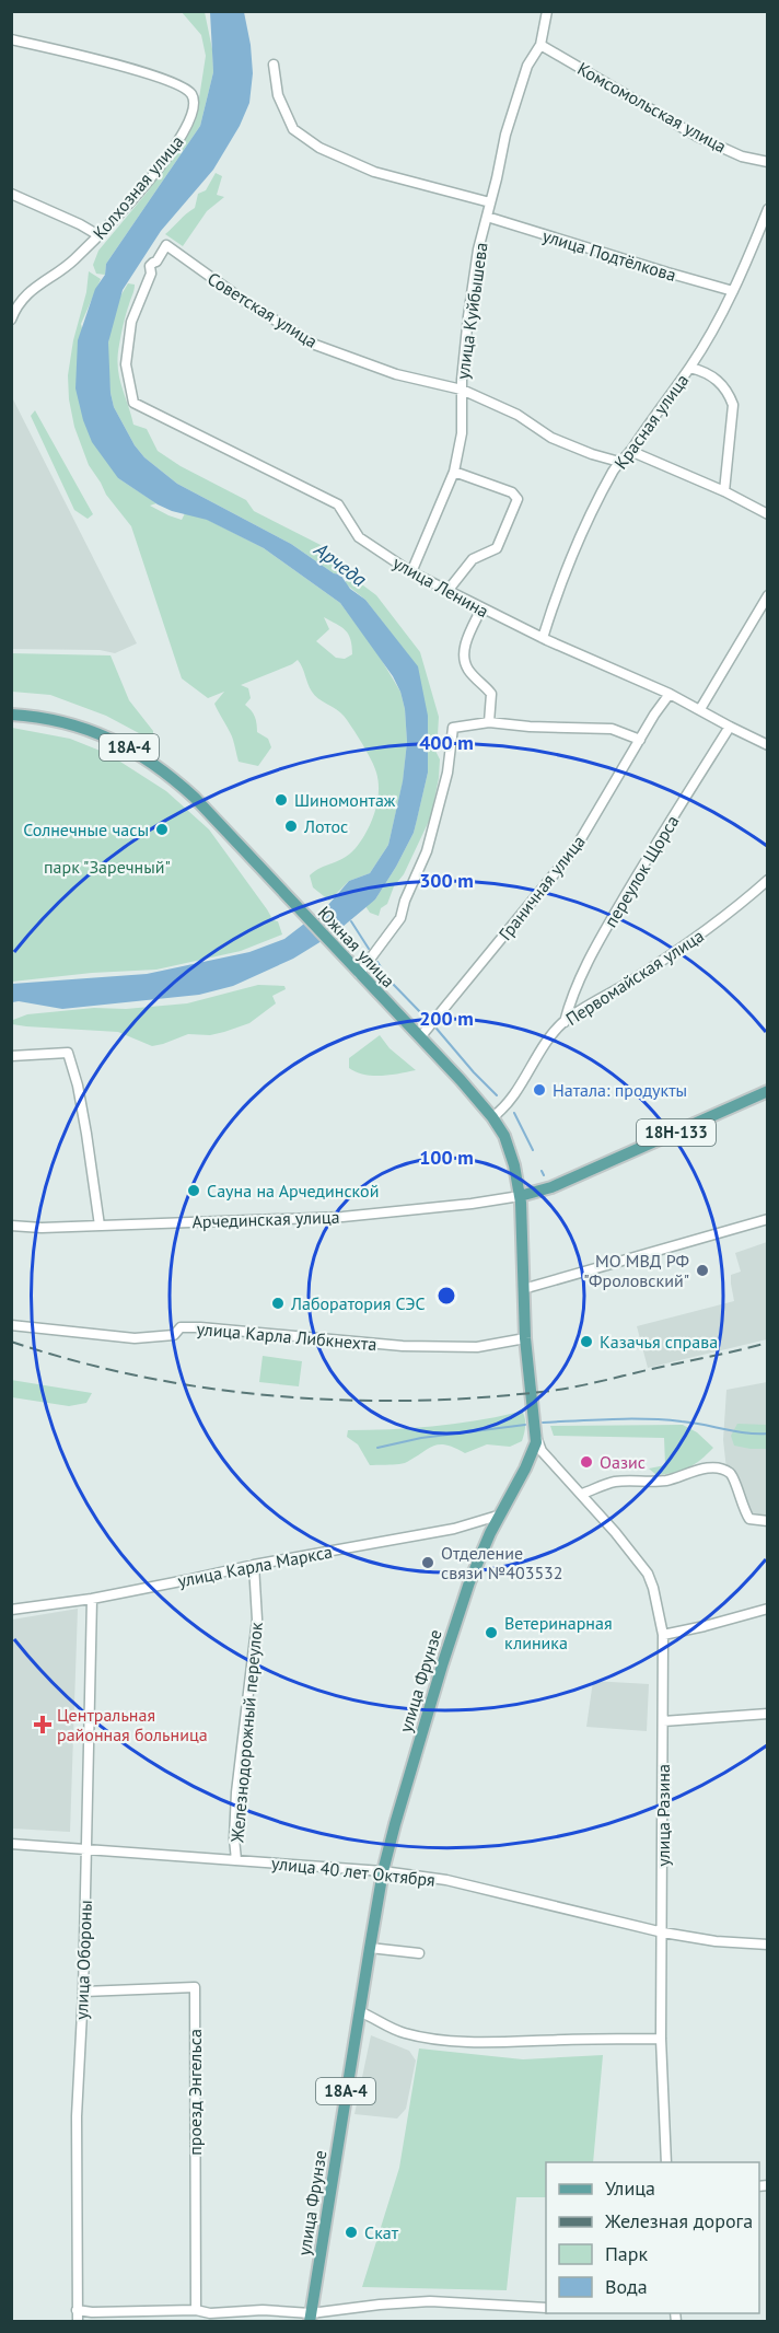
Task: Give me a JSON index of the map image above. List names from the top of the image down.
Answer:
{
  "streets": {
    "main road": [
      "18А-4",
      "Южная улица",
      "18Н-133",
      "улица Фрунзе"
    ],
    "street": [
      "Комсомольская улица",
      "Колхозная улица",
      "улица Подтёлкова",
      "Советская улица",
      "улица Куйбышева",
      "Красная улица",
      "улица Ленина",
      "переулок Щорса",
      "Граничная улица",
      "Первомайская улица",
      "Арчединская улица",
      "улица Карла Либкнехта",
      "улица Карла Маркса",
      "Железнодорожный переулок",
      "улица Разина",
      "улица 40 лет Октября",
      "улица Обороны",
      "проезд Энгельса"
    ]
  },
  "crossings": [
    ["Комсомольская улица", "улица Куйбышева"],
    ["улица Подтёлкова", "улица Куйбышева"],
    ["улица Подтёлкова", "Красная улица"],
    ["Советская улица", "улица Куйбышева"],
    ["Советская улица", "Красная улица"],
    ["Советская улица", "улица Ленина"],
    ["улица Куйбышева", "улица Ленина"],
    ["Красная улица", "улица Ленина"],
    ["улица Ленина", "переулок Щорса"],
    ["улица Ленина", "Граничная улица"],
    ["переулок Щорса", "Первомайская улица"],
    ["Граничная улица", "Южная улица"],
    ["Южная улица", "Первомайская улица"],
    ["Южная улица", "18Н-133"],
    ["Южная улица", "Арчединская улица"],
    ["Южная улица", "улица Карла Либкнехта"],
    ["Южная улица", "улица Фрунзе"],
    ["Южная улица", "улица Разина"],
    ["18Н-133", "Арчединская улица"],
    ["улица Карла Маркса", "улица Фрунзе"],
    ["улица Карла Маркса", "Железнодорожный переулок"],
    ["улица Карла Маркса", "улица Обороны"],
    ["улица Фрунзе", "улица Разина"],
    ["улица Фрунзе", "улица 40 лет Октября"],
    ["Железнодорожный переулок", "улица 40 лет Октября"],
    ["улица Разина", "улица 40 лет Октября"],
    ["улица 40 лет Октября", "улица Обороны"],
    ["улица Обороны", "проезд Энгельса"]
  ],
  "water": ["Арчеда"],
  "parks": ["парк \"Заречный\""],
  "places": {
    "other": [
      "Шиномонтаж",
      "Лотос",
      "Солнечные часы",
      "Натала: продукты",
      "Сауна на Арчединской",
      "МО МВД РФ \"Фроловский\"",
      "Лаборатория СЭС",
      "Казачья справа",
      "Оазис",
      "Отделение связи №403532",
      "Ветеринарная клиника",
      "Скат"
    ],
    "health": ["Центральная районная больница"]
  },
  "legend": [
    "Улица",
    "Железная дорога",
    "Парк",
    "Вода"
  ],
  "rings": [
    "400 m",
    "300 m",
    "200 m",
    "100 m"
  ]
}
